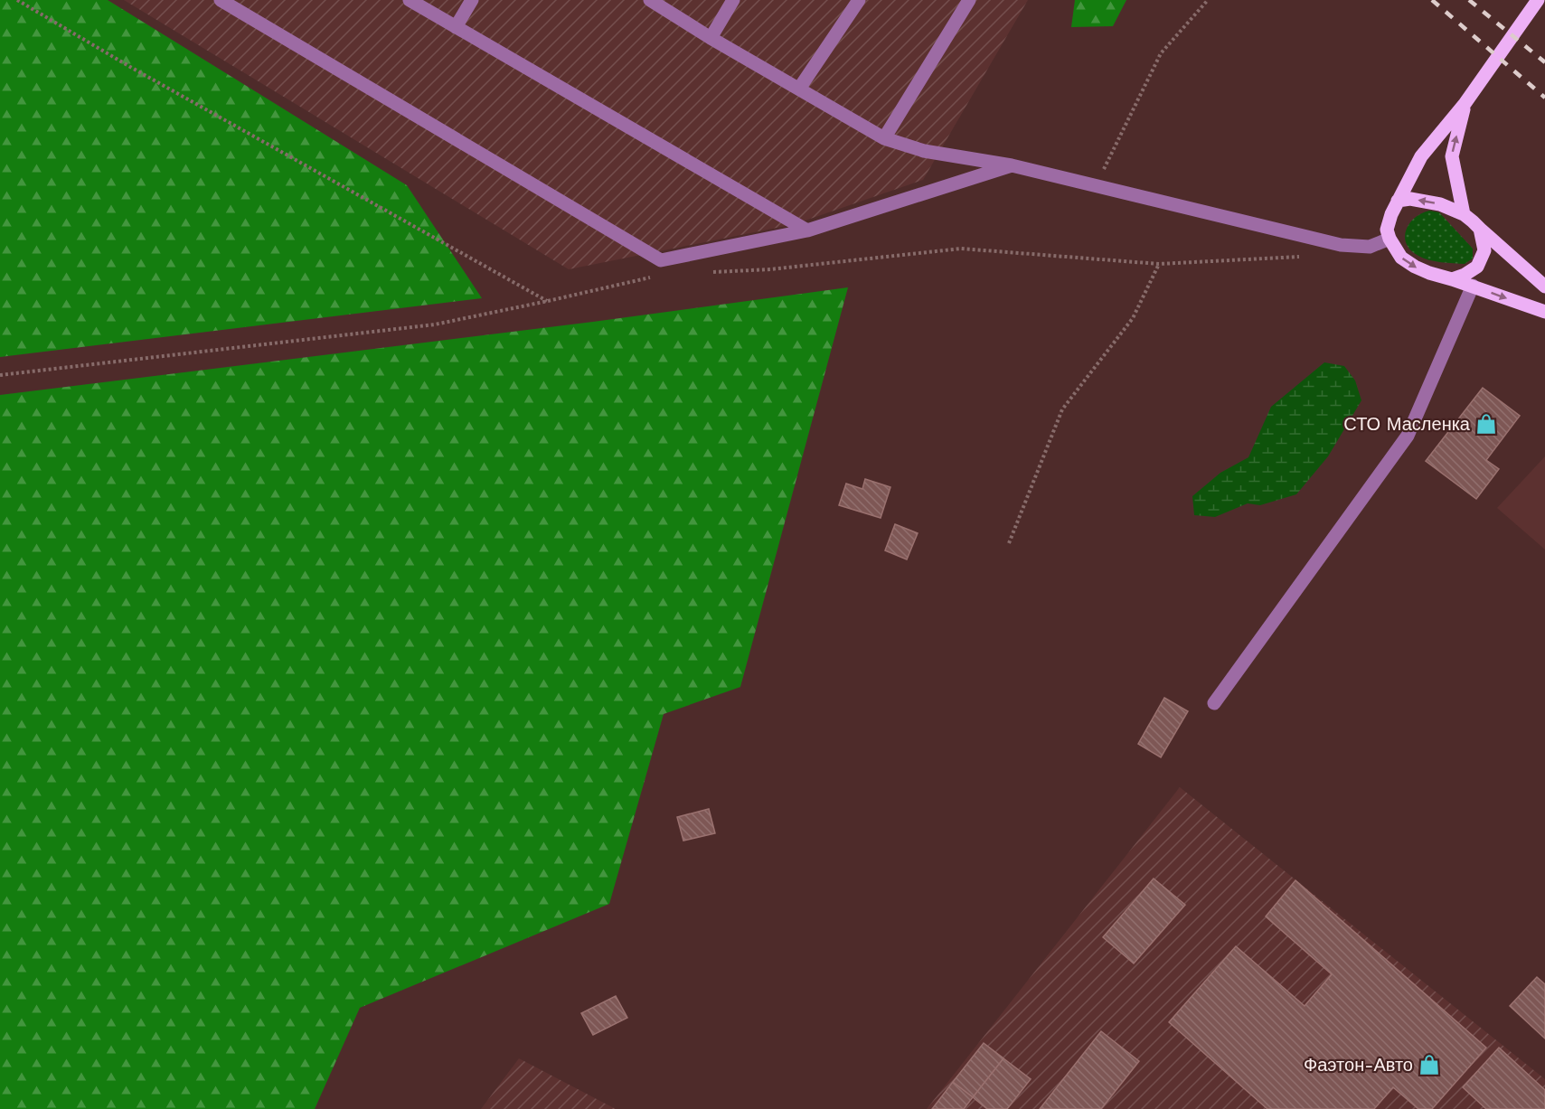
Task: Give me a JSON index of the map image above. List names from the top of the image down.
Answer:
{
  "places": {
    "shop": ["СТО Масленка", "Фаэтон-Авто"]
  }
}
